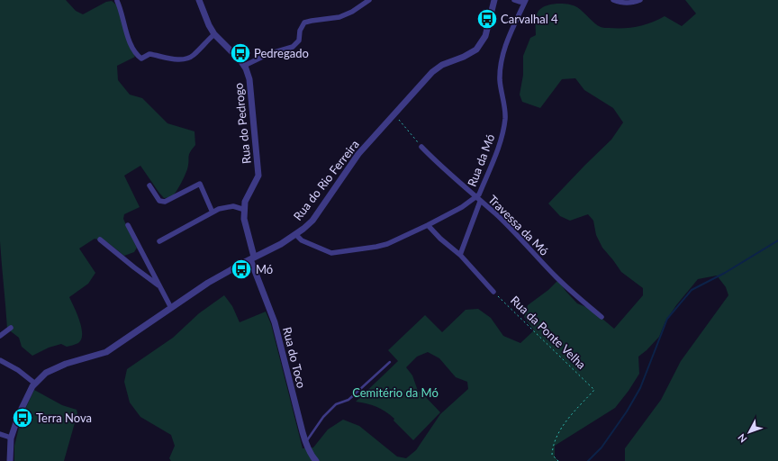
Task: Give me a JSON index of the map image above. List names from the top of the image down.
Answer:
{
  "streets": {
    "street": [
      "Rua do Pedrogo",
      "Rua da Mó",
      "Rua do Rio Ferreira",
      "Travessa da Mó",
      "Rua do Toco"
    ],
    "path": ["Rua da Ponte Velha"]
  },
  "crossings": [
    ["Rua do Pedrogo", "Rua do Rio Ferreira"],
    ["Rua do Pedrogo", "Rua do Toco"],
    ["Rua da Mó", "Rua do Rio Ferreira"],
    ["Rua da Mó", "Travessa da Mó"],
    ["Rua do Rio Ferreira", "Rua do Toco"]
  ],
  "parks": ["Cemitério da Mó"],
  "places": {
    "bus stop": [
      "Carvalhal 4",
      "Pedregado",
      "Mó",
      "Terra Nova"
    ]
  },
  "north": "bottom left"
}
